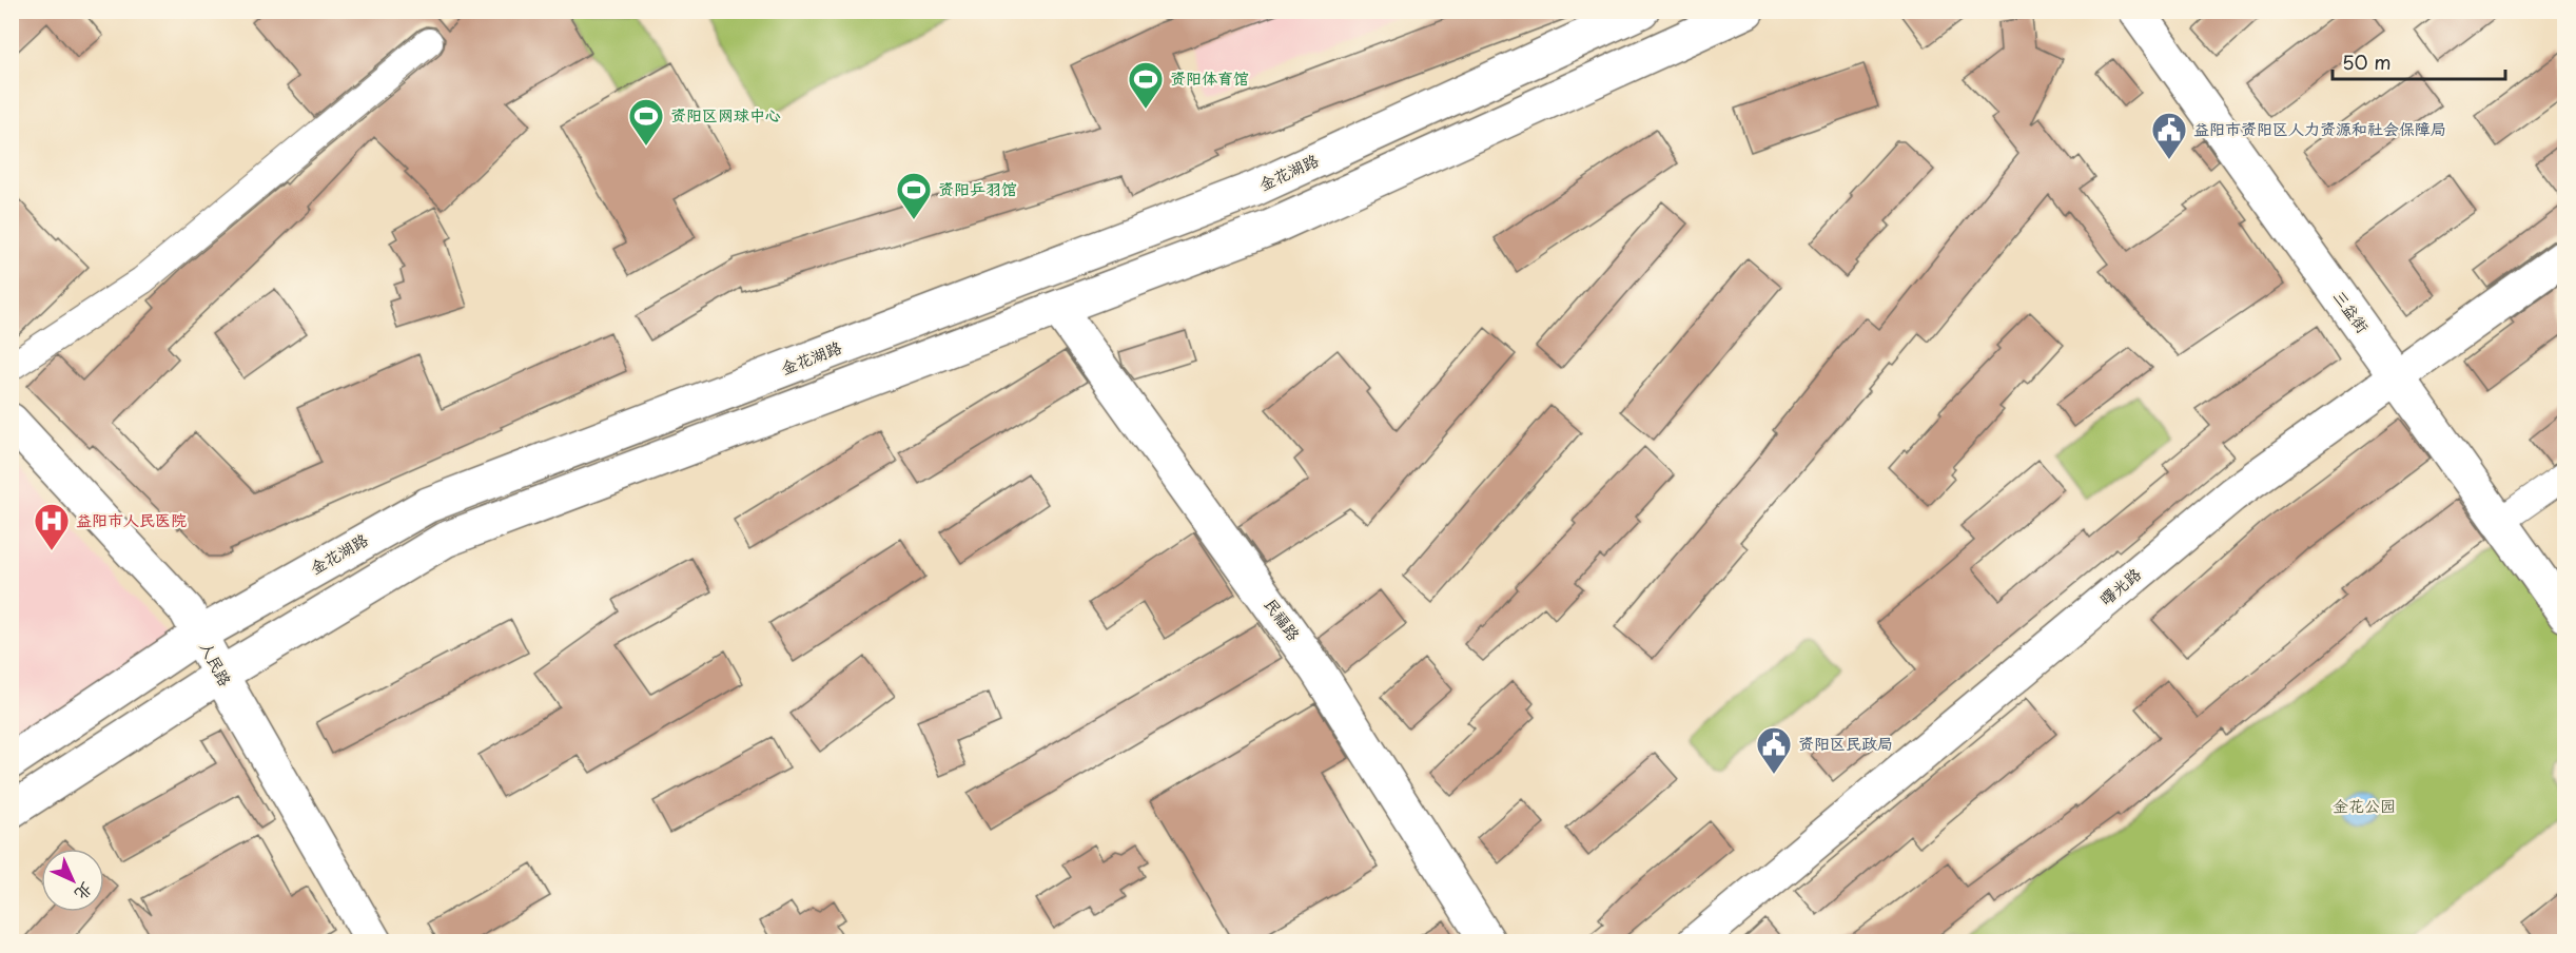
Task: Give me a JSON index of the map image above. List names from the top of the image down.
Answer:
{
  "streets": {
    "main road": [
      "金花湖路",
      "三益街",
      "曙光路",
      "民福路",
      "人民路"
    ]
  },
  "crossings": [
    ["金花湖路", "人民路"],
    ["三益街", "曙光路"]
  ],
  "parks": ["金花公园"],
  "places": {
    "sports": ["资阳体育馆", "资阳区网球中心", "资阳乒羽馆"],
    "public building": ["益阳市资阳区人力资源和社会保障局", "资阳区民政局"],
    "hospital": ["益阳市人民医院"]
  },
  "scale_bar": "50 m",
  "north": "bottom right"
}
